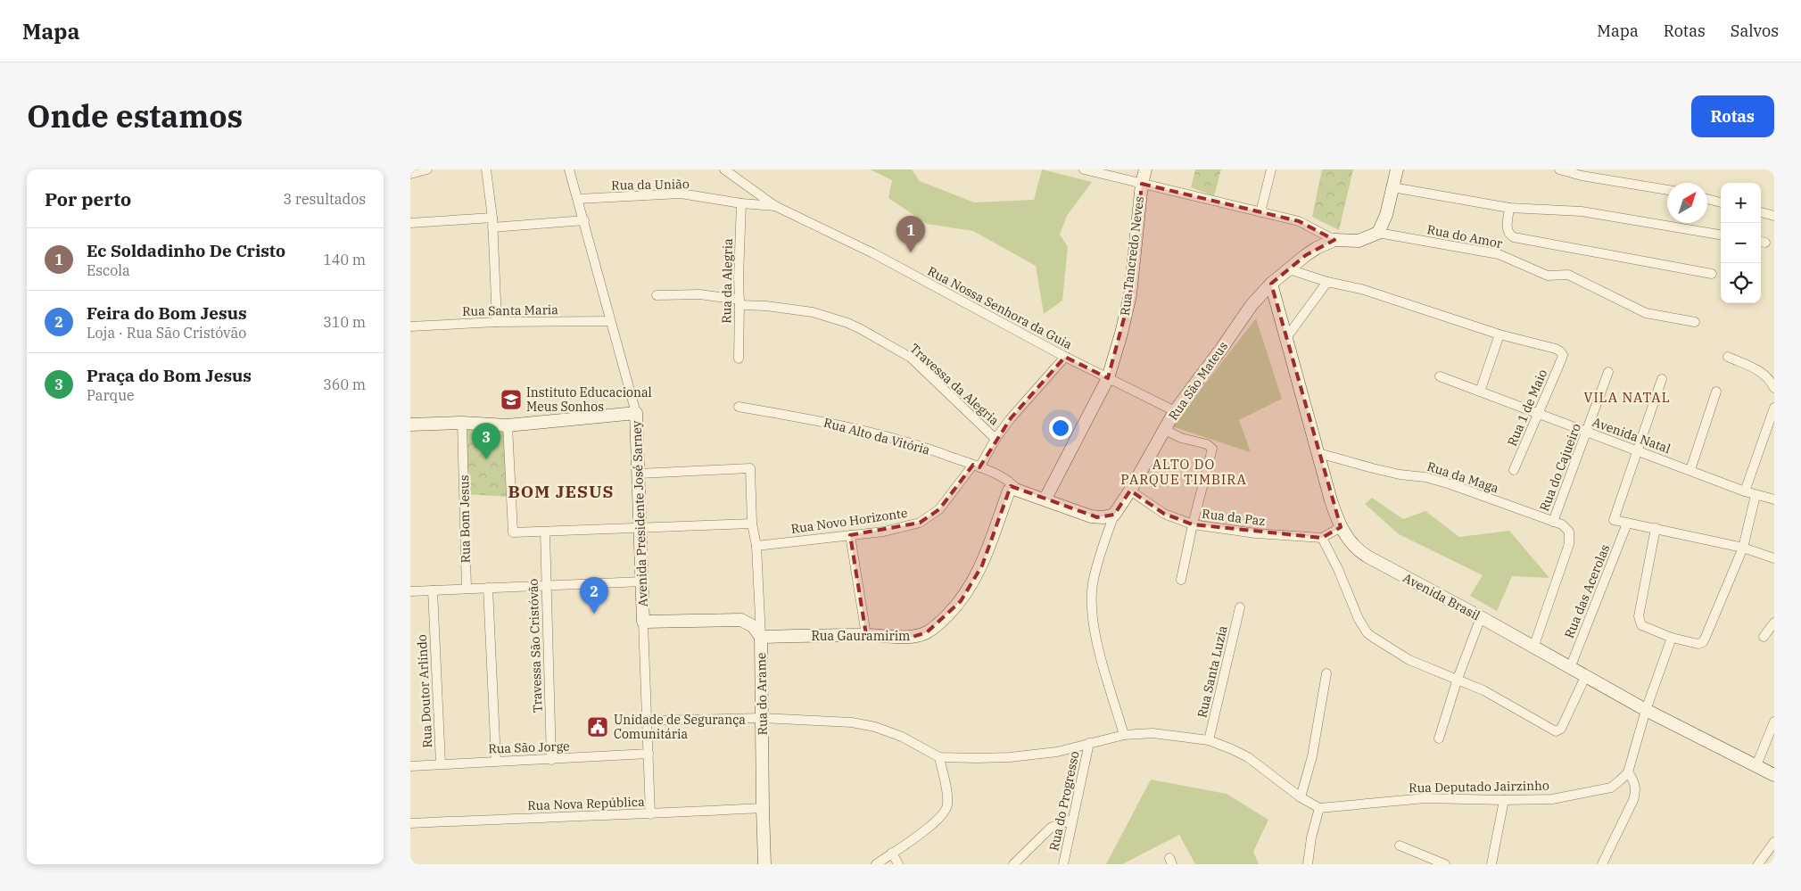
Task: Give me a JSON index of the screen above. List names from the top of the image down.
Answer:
{
  "streets": {
    "street": [
      "Rua da União",
      "Rua do Amor",
      "Rua Tancredo Neves",
      "Rua da Alegria",
      "Rua Nossa Senhora da Guia",
      "Rua Santa Maria",
      "Rua São Mateus",
      "Travessa da Alegria",
      "Rua 1 de Maio",
      "Avenida Natal",
      "Rua Alto da Vitória",
      "Rua do Cajueiro",
      "Rua da Maga",
      "Avenida Presidente José Sarney",
      "Rua da Paz",
      "Rua Bom Jesus",
      "Rua Novo Horizonte",
      "Rua das Acerolas",
      "Avenida Brasil",
      "Rua Gauramirim",
      "Travessa São Cristóvão",
      "Rua Santa Luzia",
      "Rua Doutor Arlíndo",
      "Rua do Arame",
      "Rua São Jorge",
      "Rua Deputado Jairzinho",
      "Rua do Progresso",
      "Rua Nova República"
    ]
  },
  "crossings": [
    ["Rua da União", "Rua da Alegria"],
    ["Rua da União", "Rua Nossa Senhora da Guia"],
    ["Rua da União", "Avenida Presidente José Sarney"],
    ["Rua Tancredo Neves", "Rua Nossa Senhora da Guia"],
    ["Rua Tancredo Neves", "Rua Alto da Vitória"],
    ["Rua da Alegria", "Travessa da Alegria"],
    ["Rua Nossa Senhora da Guia", "Rua São Mateus"],
    ["Rua Santa Maria", "Avenida Presidente José Sarney"],
    ["Rua São Mateus", "Rua Alto da Vitória"],
    ["Rua São Mateus", "Rua da Paz"],
    ["Rua São Mateus", "Avenida Brasil"],
    ["Travessa da Alegria", "Rua Alto da Vitória"],
    ["Travessa da Alegria", "Rua Novo Horizonte"],
    ["Rua 1 de Maio", "Avenida Natal"],
    ["Avenida Natal", "Rua do Cajueiro"],
    ["Rua Alto da Vitória", "Rua Novo Horizonte"],
    ["Rua Alto da Vitória", "Rua Gauramirim"],
    ["Rua do Cajueiro", "Rua da Maga"],
    ["Rua da Maga", "Avenida Brasil"],
    ["Avenida Presidente José Sarney", "Rua São Jorge"],
    ["Avenida Presidente José Sarney", "Rua Nova República"],
    ["Rua Novo Horizonte", "Rua do Arame"],
    ["Rua das Acerolas", "Avenida Brasil"],
    ["Rua Gauramirim", "Rua do Arame"],
    ["Travessa São Cristóvão", "Rua São Jorge"],
    ["Rua Doutor Arlíndo", "Rua São Jorge"],
    ["Rua do Arame", "Rua Nova República"]
  ],
  "districts": ["VILA NATAL", "ALTO DO PARQUE TIMBIRA", "BOM JESUS"],
  "places": {
    "school or university": ["Instituto Educacional Meus Sonhos"],
    "public building": ["Unidade de Segurança Comunitária"]
  },
  "north": "top right",
  "page": {
    "header": "Mapa",
    "nav": ["Mapa", "Rotas", "Salvos"],
    "title": "Onde estamos",
    "buttons": "Rotas",
    "heading": ["Por perto", "3 resultados"],
    "map_buttons": ["+", "−"],
    "pins": ["1", "3", "2"],
    "list": [
      {
        "mark": "1",
        "name": "Ec Soldadinho De Cristo",
        "note": "Escola",
        "value": "140 m"
      },
      {
        "mark": "2",
        "name": "Feira do Bom Jesus",
        "note": "Loja · Rua São Cristóvão",
        "value": "310 m"
      },
      {
        "mark": "3",
        "name": "Praça do Bom Jesus",
        "note": "Parque",
        "value": "360 m"
      }
    ]
  }
}
